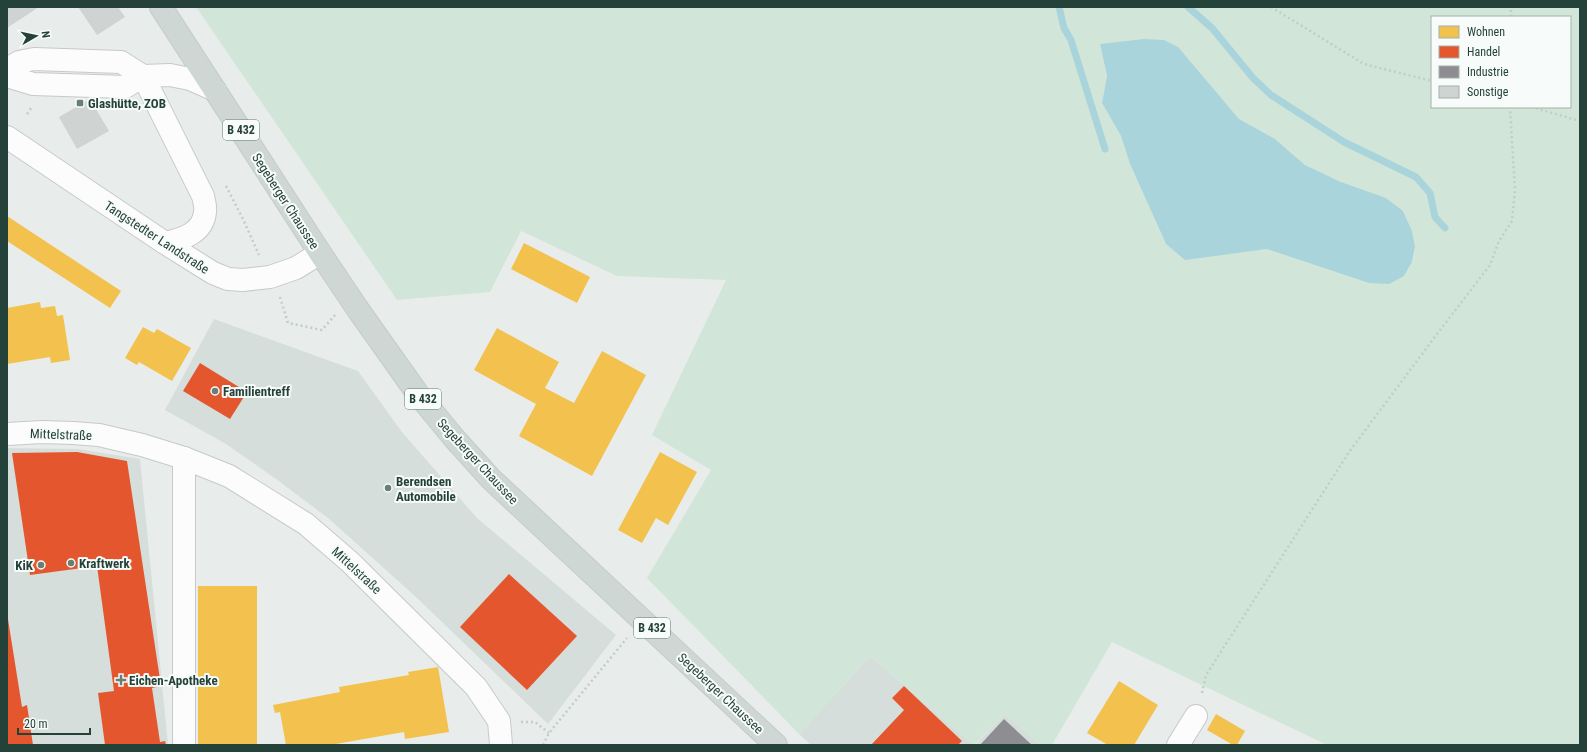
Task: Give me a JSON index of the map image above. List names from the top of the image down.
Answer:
{
  "streets": {
    "main road": ["B 432", "Segeberger Chaussee"],
    "street": ["Tangstedter Landstraße", "Mittelstraße"]
  },
  "crossings": [
    ["Segeberger Chaussee", "Tangstedter Landstraße"]
  ],
  "places": {
    "transit": ["Glashütte, ZOB"],
    "other": [
      "Familientreff",
      "Berendsen Automobile",
      "Kraftwerk",
      "KiK"
    ],
    "health": ["Eichen-Apotheke"]
  },
  "legend": [
    "Wohnen",
    "Handel",
    "Industrie",
    "Sonstige"
  ],
  "scale_bar": "20 m",
  "north": "right"
}
